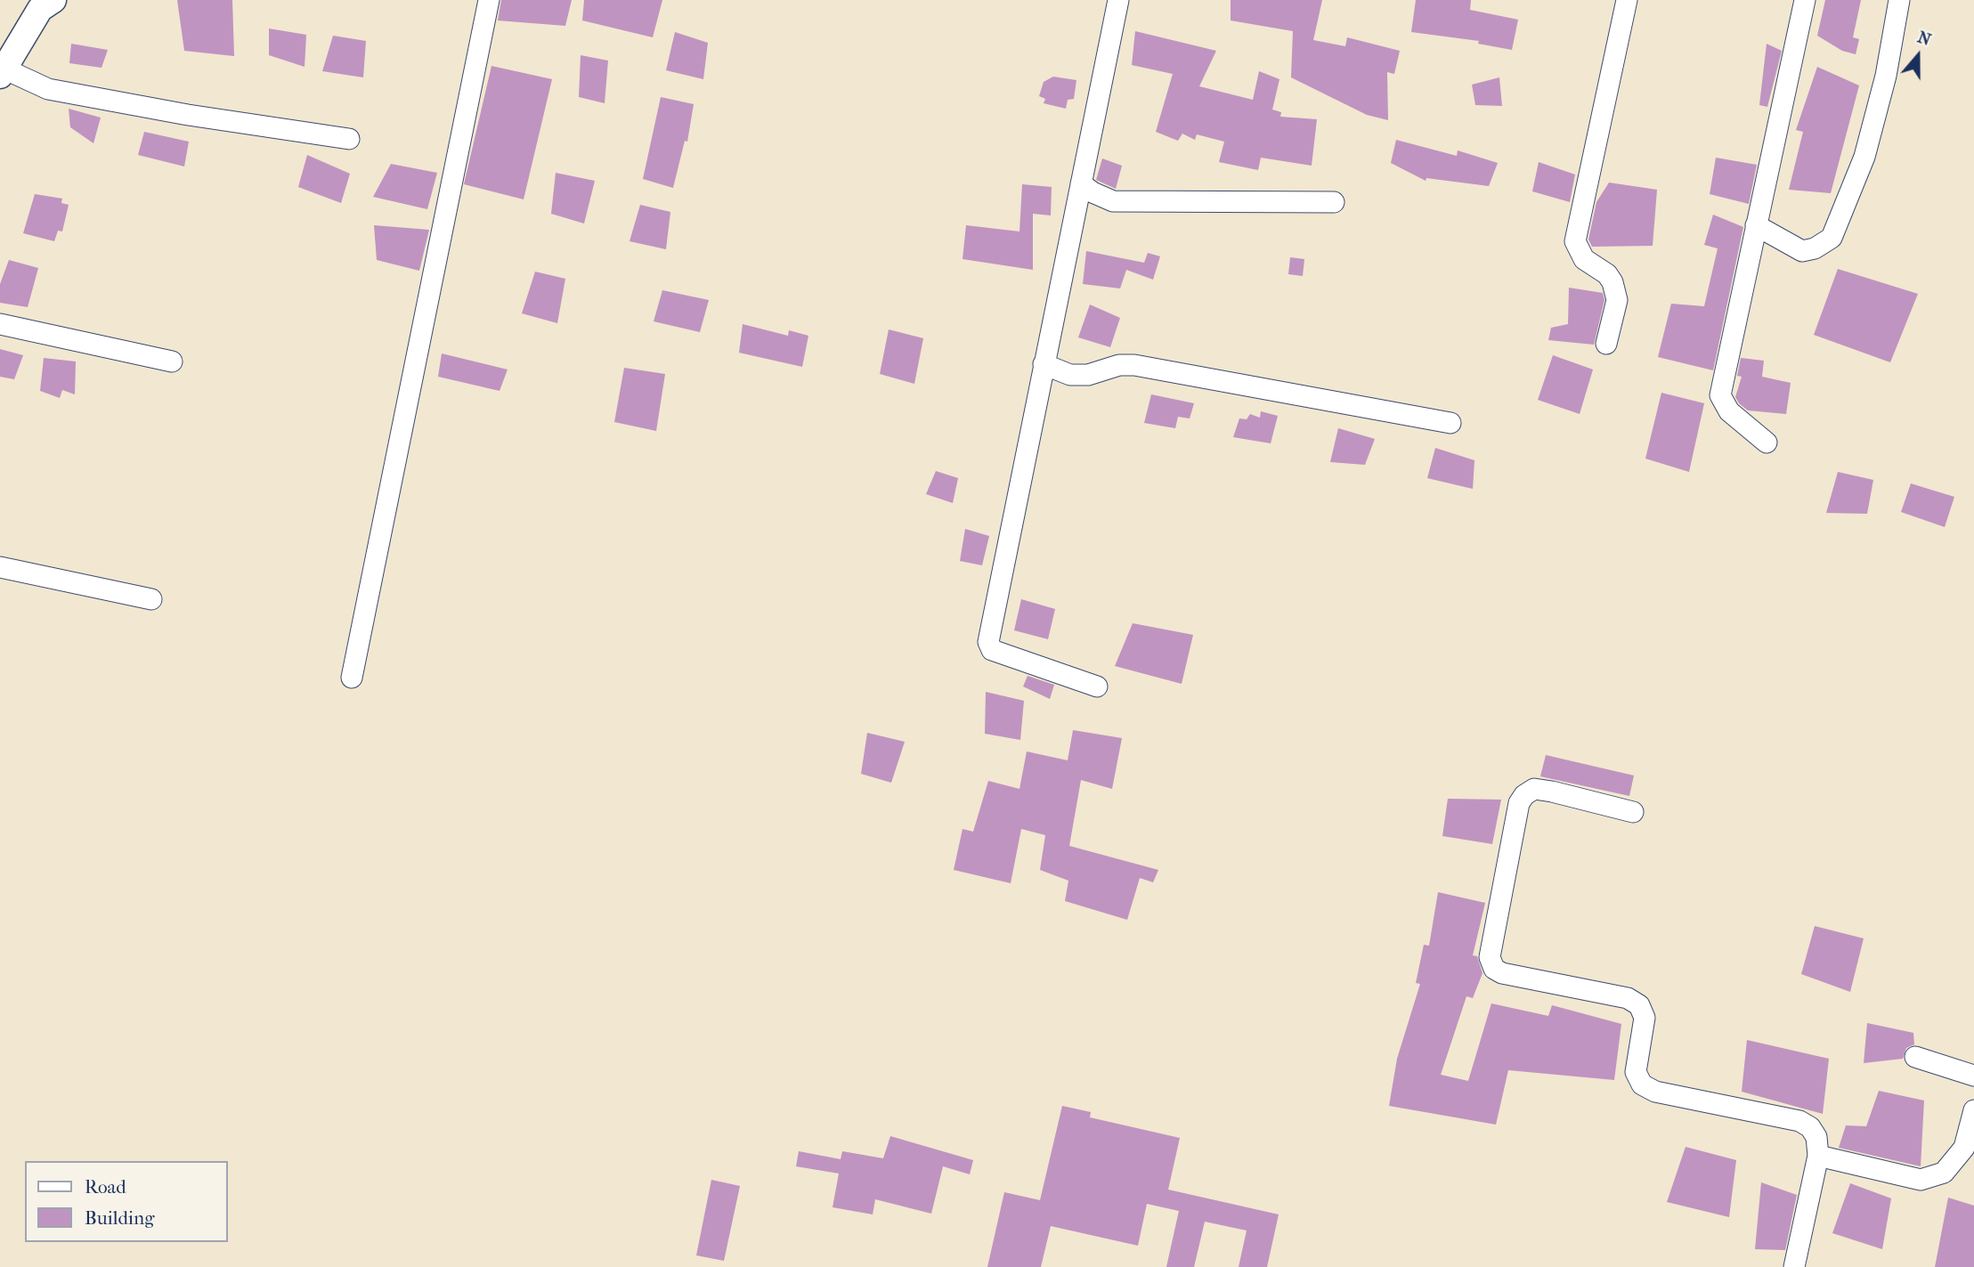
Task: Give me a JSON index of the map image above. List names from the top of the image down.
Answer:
{
  "legend": ["Road", "Building"],
  "north": "top"
}
